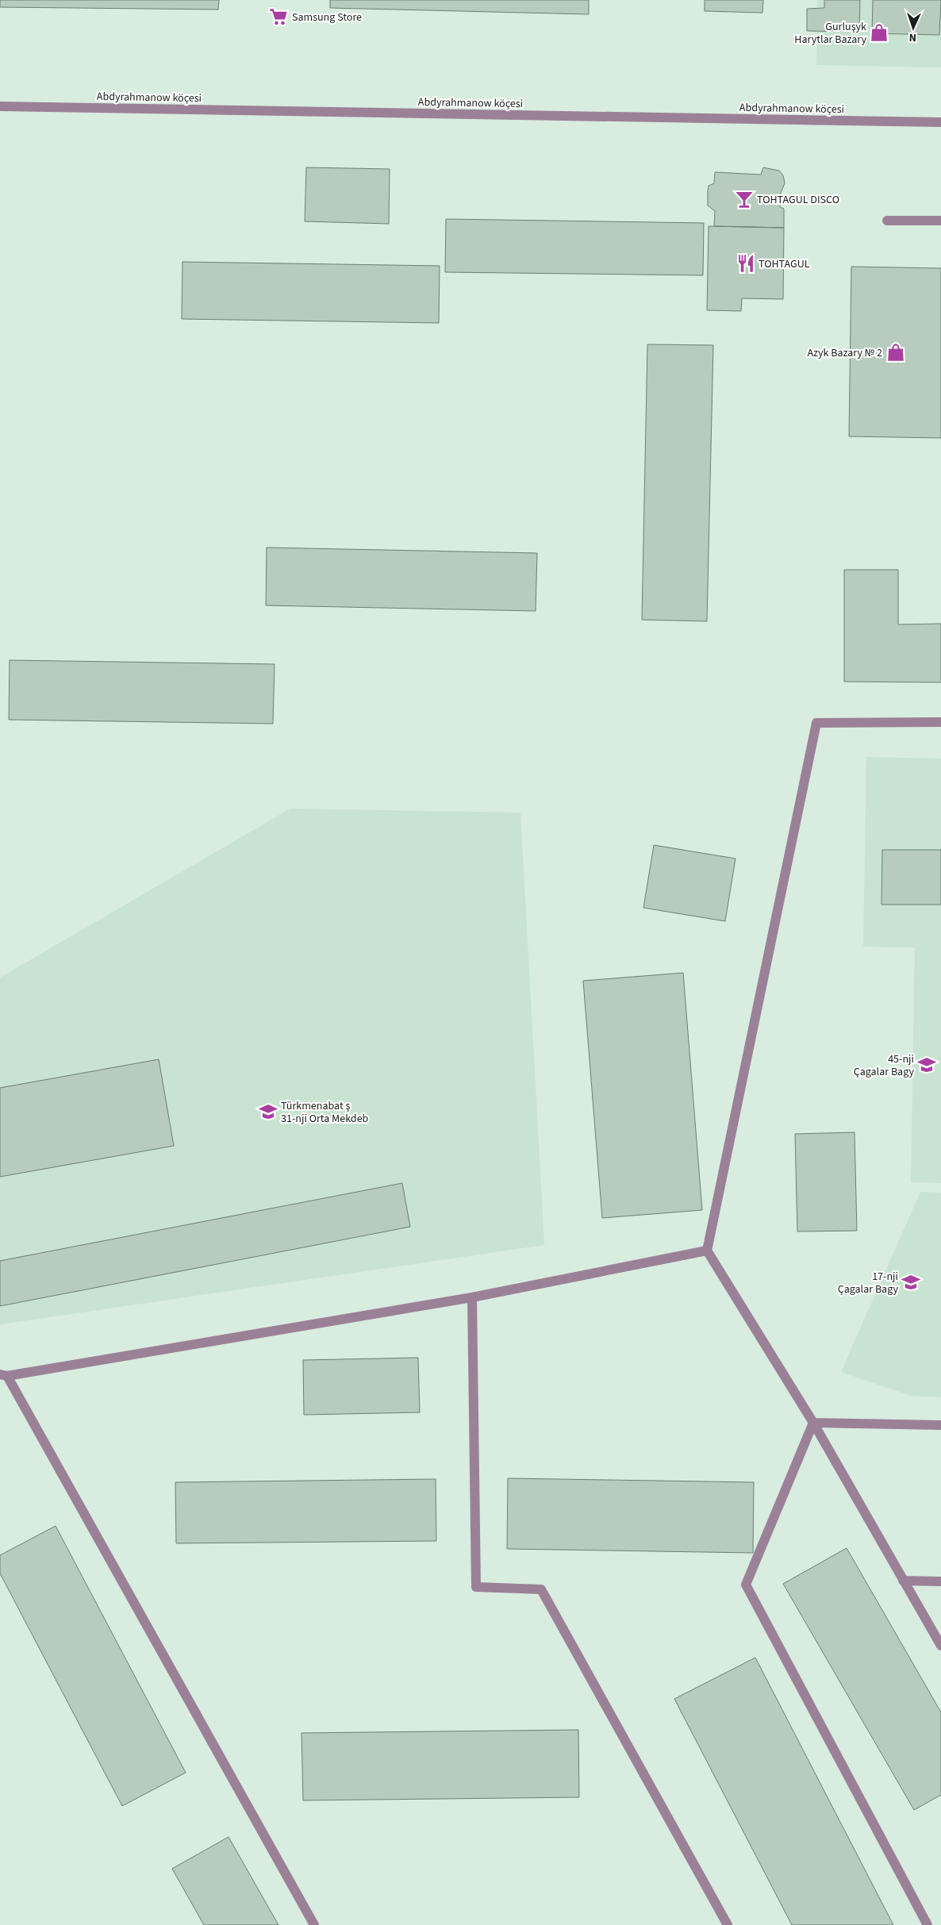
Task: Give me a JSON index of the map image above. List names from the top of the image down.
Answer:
{
  "streets": {
    "street": ["Abdyrahmanow köçesi"]
  },
  "places": {
    "supermarket": ["Samsung Store"],
    "shop": ["Gurluşyk Harytlar Bazary", "Azyk Bazary № 2"],
    "bar": ["TOHTAGUL DISCO"],
    "restaurant": ["TOHTAGUL"],
    "school or university": ["45-nji Çagalar Bagy", "Türkmenabat ş 31-nji Orta Mekdeb", "17-nji Çagalar Bagy"]
  },
  "north": "bottom"
}
